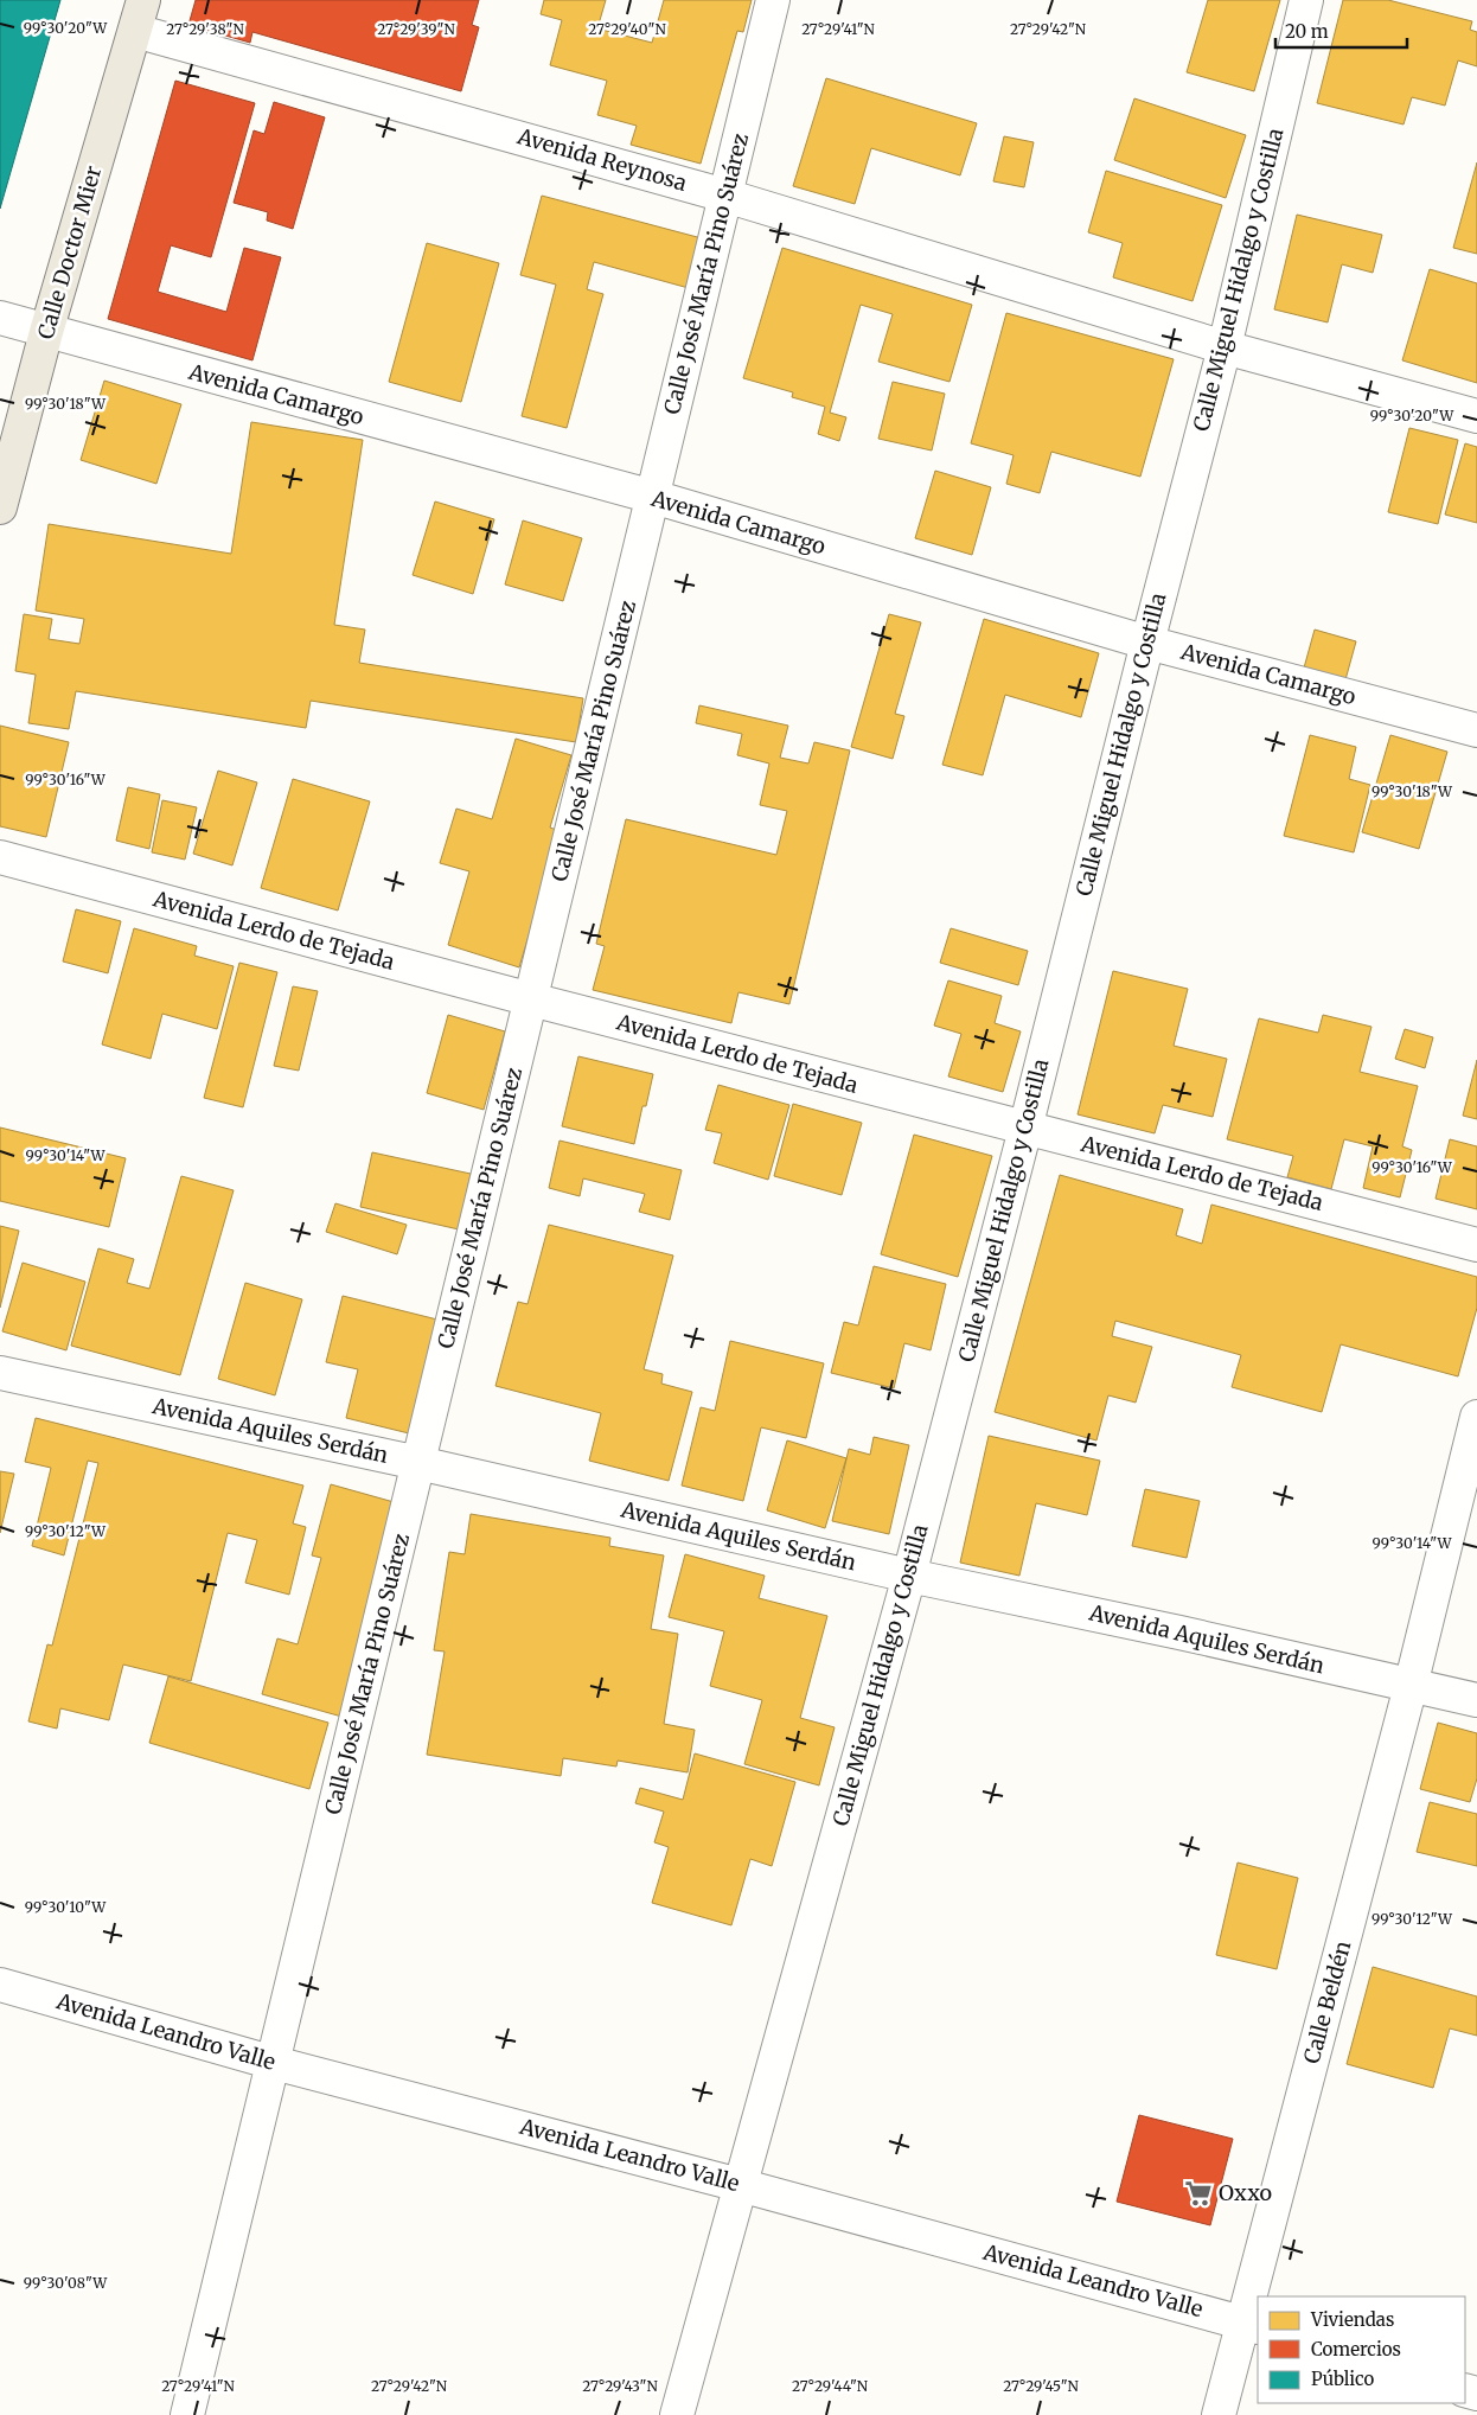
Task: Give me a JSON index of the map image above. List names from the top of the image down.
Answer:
{
  "streets": {
    "main road": ["Calle Doctor Mier"],
    "street": [
      "Avenida Reynosa",
      "Calle José María Pino Suárez",
      "Calle Miguel Hidalgo y Costilla",
      "Avenida Camargo",
      "Avenida Lerdo de Tejada",
      "Avenida Aquiles Serdán",
      "Calle Beldén",
      "Avenida Leandro Valle"
    ]
  },
  "crossings": [
    ["Avenida Reynosa", "Calle Doctor Mier"],
    ["Avenida Reynosa", "Calle José María Pino Suárez"],
    ["Avenida Reynosa", "Calle Miguel Hidalgo y Costilla"],
    ["Calle Doctor Mier", "Avenida Camargo"],
    ["Calle José María Pino Suárez", "Avenida Camargo"],
    ["Calle José María Pino Suárez", "Avenida Lerdo de Tejada"],
    ["Calle José María Pino Suárez", "Avenida Aquiles Serdán"],
    ["Calle José María Pino Suárez", "Avenida Leandro Valle"],
    ["Calle Miguel Hidalgo y Costilla", "Avenida Camargo"],
    ["Calle Miguel Hidalgo y Costilla", "Avenida Lerdo de Tejada"],
    ["Calle Miguel Hidalgo y Costilla", "Avenida Aquiles Serdán"],
    ["Calle Miguel Hidalgo y Costilla", "Avenida Leandro Valle"],
    ["Avenida Aquiles Serdán", "Calle Beldén"],
    ["Calle Beldén", "Avenida Leandro Valle"]
  ],
  "places": {
    "supermarket": ["Oxxo"]
  },
  "legend": ["Viviendas", "Comercios", "Público"],
  "scale_bar": "20 m",
  "coordinates": [
    "99°30'20\"W",
    "27°29'38\"N",
    "27°29'39\"N",
    "27°29'40\"N",
    "27°29'41\"N",
    "27°29'42\"N",
    "99°30'18\"W",
    "99°30'16\"W",
    "99°30'14\"W",
    "99°30'12\"W",
    "99°30'10\"W",
    "99°30'08\"W",
    "27°29'43\"N",
    "27°29'44\"N",
    "27°29'45\"N"
  ]
}
